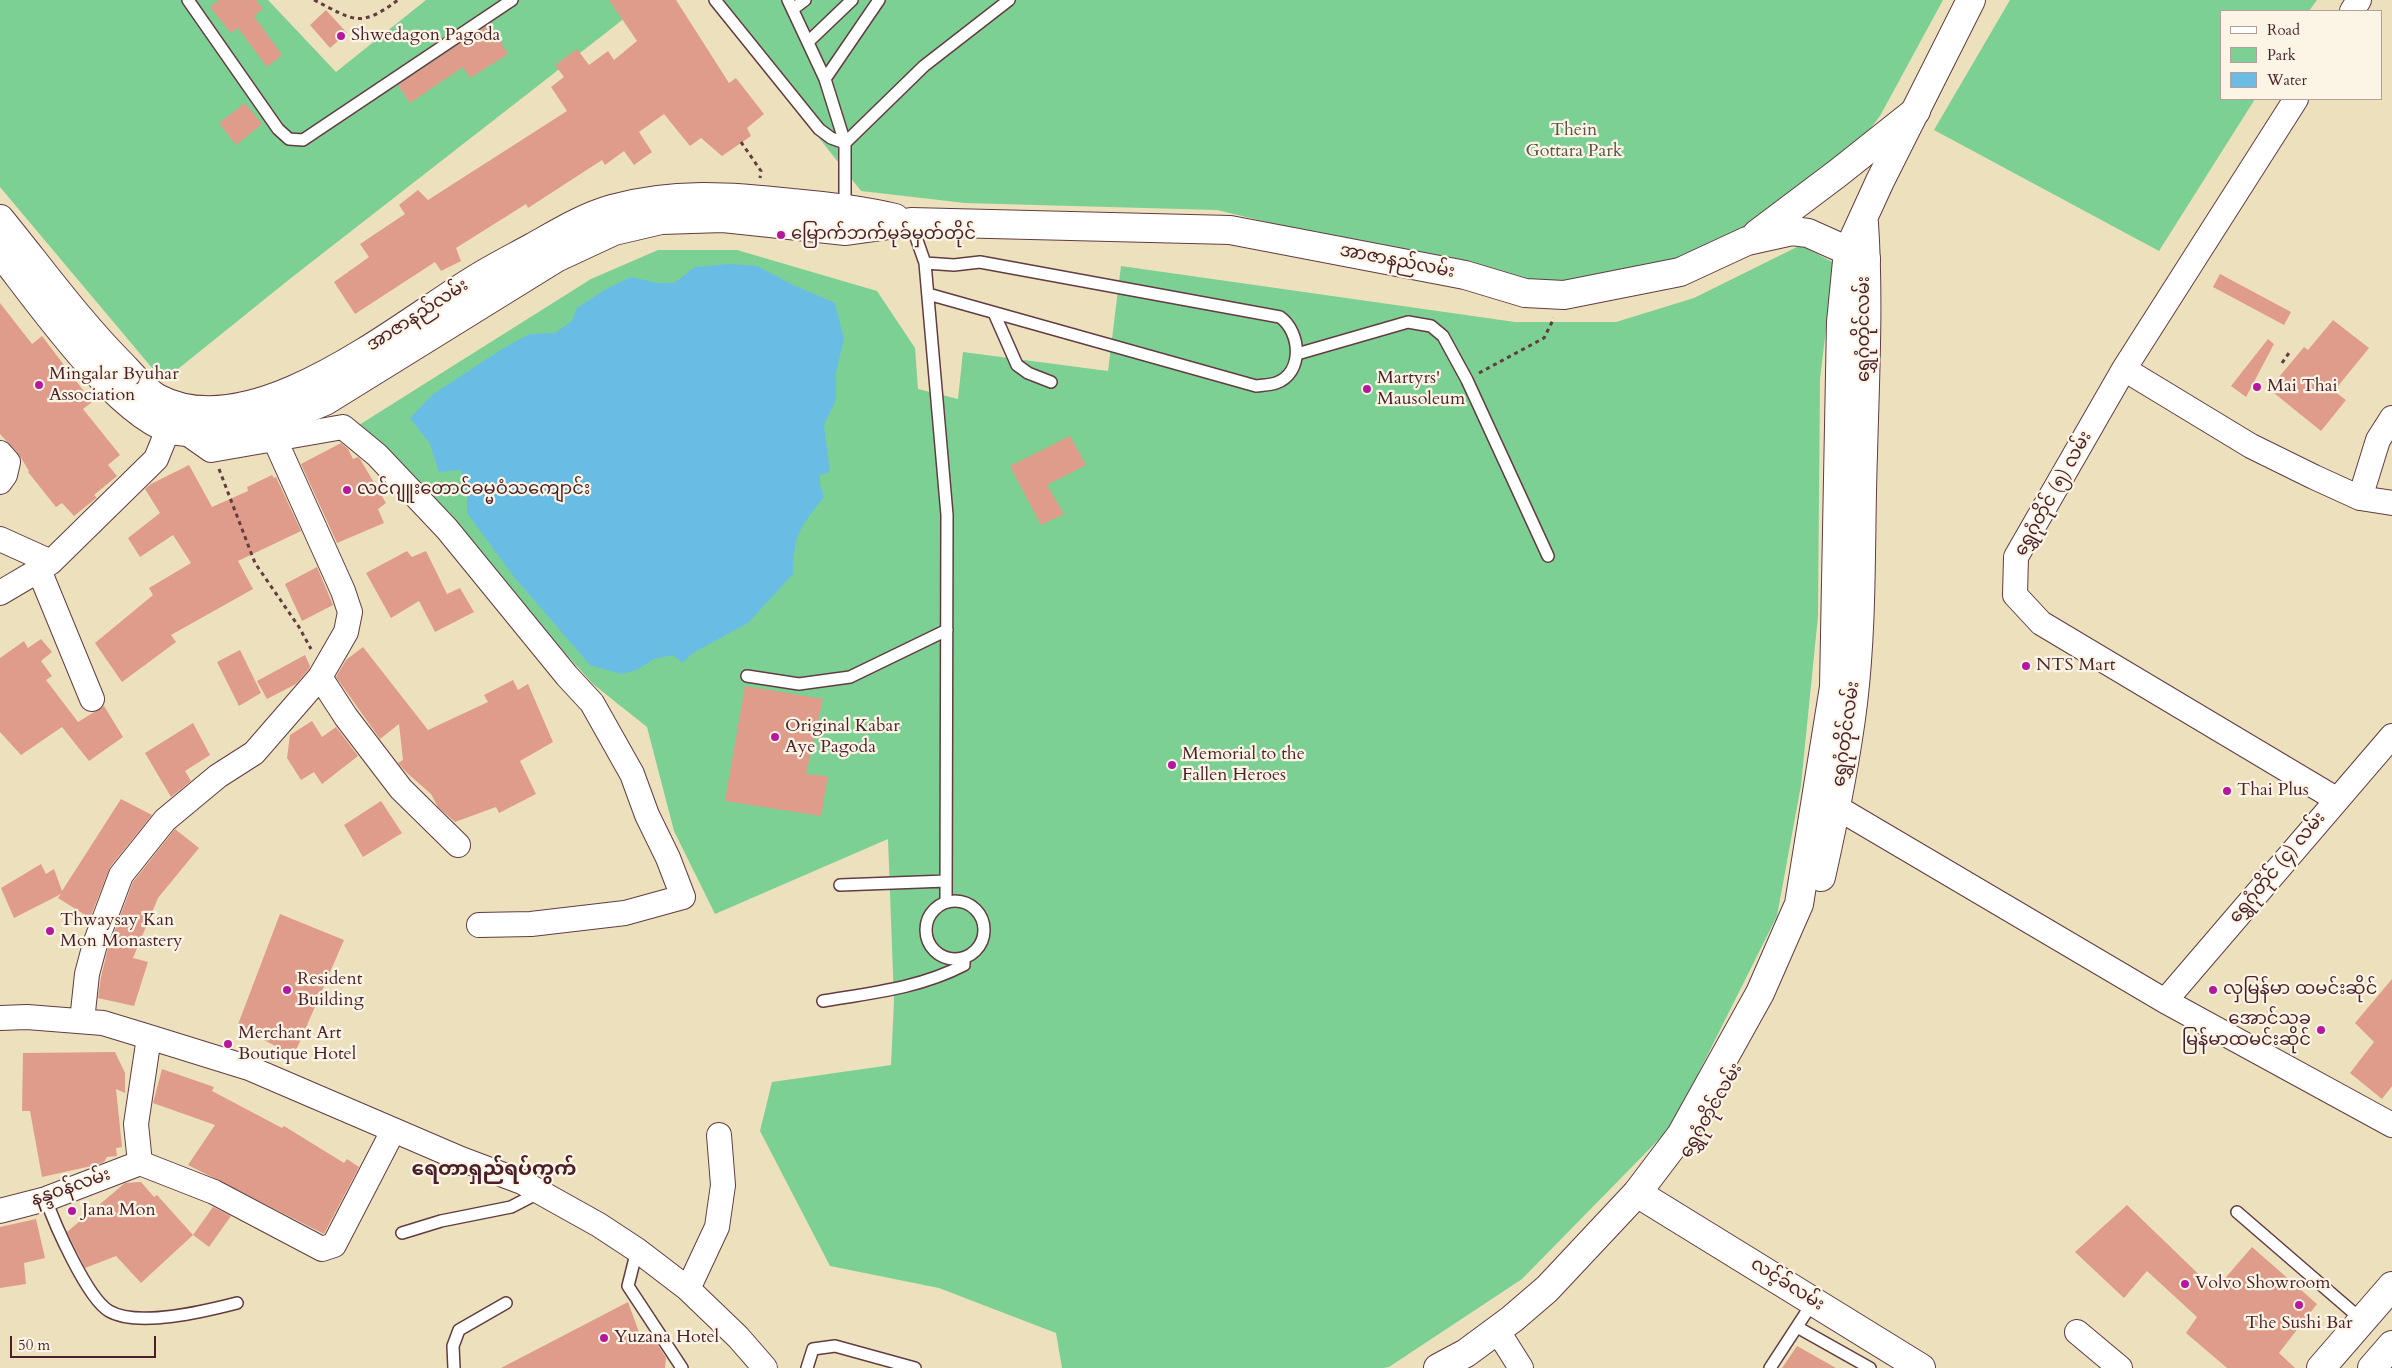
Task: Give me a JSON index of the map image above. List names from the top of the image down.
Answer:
{
  "streets": {
    "main road": ["အာဇာနည်လမ်း", "ရွှေဂုံတိုင်လမ်း", "လင့်ခ်လမ်း"],
    "street": ["ရွှေဂုံတိုင် (၅) လမ်း", "ရွှေဂုံတိုင် (၄) လမ်း", "နန္ဒဝန်လမ်း"]
  },
  "crossings": [
    ["အာဇာနည်လမ်း", "ရွှေဂုံတိုင်လမ်း"],
    ["ရွှေဂုံတိုင်လမ်း", "လင့်ခ်လမ်း"],
    ["ရွှေဂုံတိုင် (၅) လမ်း", "ရွှေဂုံတိုင် (၄) လမ်း"]
  ],
  "districts": ["ရေတာရှည်ရပ်ကွက်"],
  "parks": ["Thein Gottara Park"],
  "places": [
    "Shwedagon Pagoda",
    "မြောက်ဘက်မုခ်မှတ်တိုင်",
    "Mingalar Byuhar Association",
    "Mai Thai",
    "Martyrs' Mausoleum",
    "လင်ဂျူးတောင်ဓမ္မဝံသကျောင်း",
    "NTS Mart",
    "Original Kabar Aye Pagoda",
    "Memorial to the Fallen Heroes",
    "Thai Plus",
    "Thwaysay Kan Mon Monastery",
    "Resident Building",
    "လှမြန်မာ ထမင်းဆိုင်",
    "အောင်သုခ မြန်မာထမင်းဆိုင်",
    "Merchant Art Boutique Hotel",
    "Jana Mon",
    "Volvo Showroom",
    "The Sushi Bar",
    "Yuzana Hotel"
  ],
  "legend": ["Road", "Park", "Water"],
  "scale_bar": "50 m"
}
